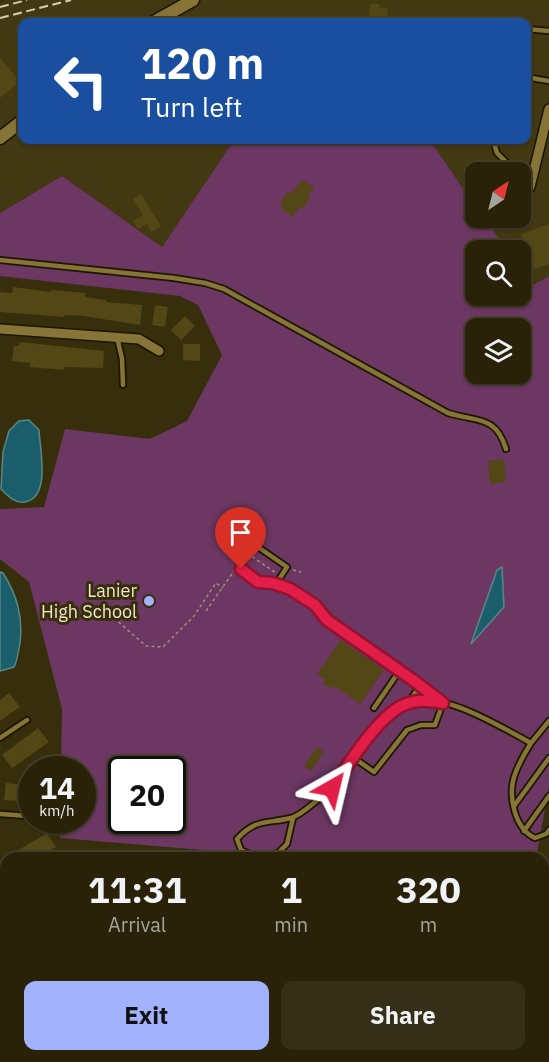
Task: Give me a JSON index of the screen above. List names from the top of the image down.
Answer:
{
  "places": ["Lanier High School"],
  "north": "top right",
  "page": {
    "turn": ["120 m", "Turn left"],
    "speed": "14 km/h",
    "limit": "20",
    "eta": [
      "11:31",
      "Arrival",
      "1",
      "min",
      "320",
      "m"
    ],
    "buttons": ["Exit", "Share"]
  }
}
